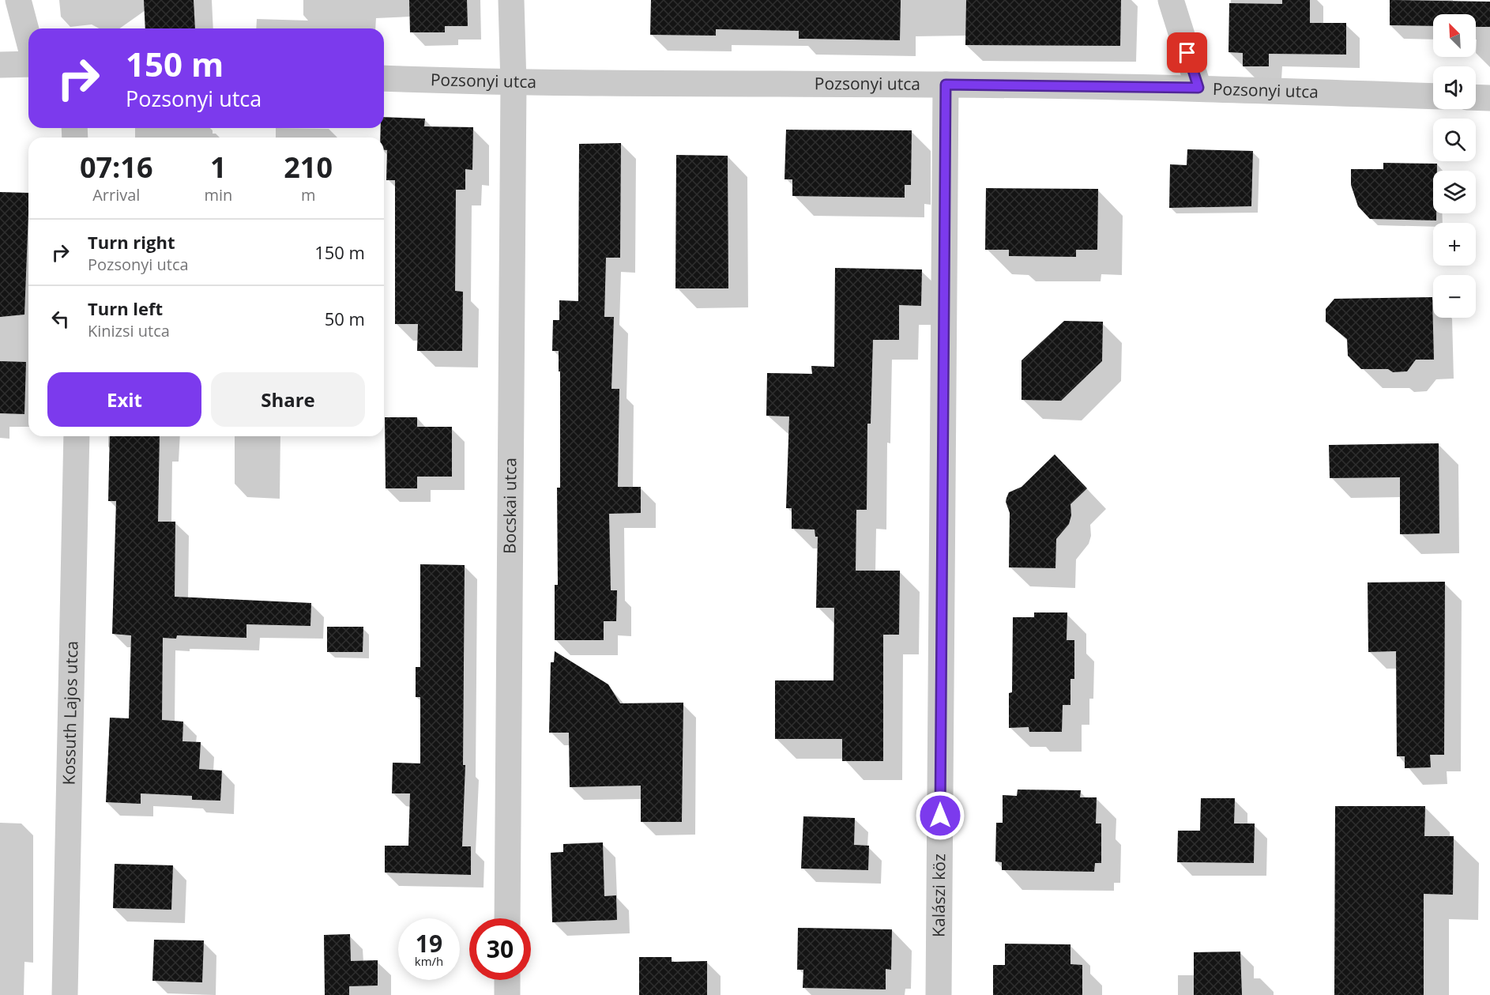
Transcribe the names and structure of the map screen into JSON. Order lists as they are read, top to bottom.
{
  "streets": {
    "street": [
      "Pozsonyi utca",
      "Bocskai utca",
      "Kossuth Lajos utca",
      "Kalászi köz"
    ]
  },
  "crossings": [
    ["Pozsonyi utca", "Bocskai utca"],
    ["Pozsonyi utca", "Kalászi köz"]
  ],
  "north": "top left",
  "page": {
    "map_buttons": ["+", "−"],
    "turn": ["150 m", "Pozsonyi utca"],
    "eta": [
      "07:16",
      "Arrival",
      "1",
      "min",
      "210",
      "m"
    ],
    "list": [
      {
        "name": "Turn right",
        "note": "Pozsonyi utca",
        "value": "150 m"
      },
      {
        "name": "Turn left",
        "note": "Kinizsi utca",
        "value": "50 m"
      }
    ],
    "buttons": ["Exit", "Share"],
    "speed": "19 km/h",
    "limit": "30"
  }
}
